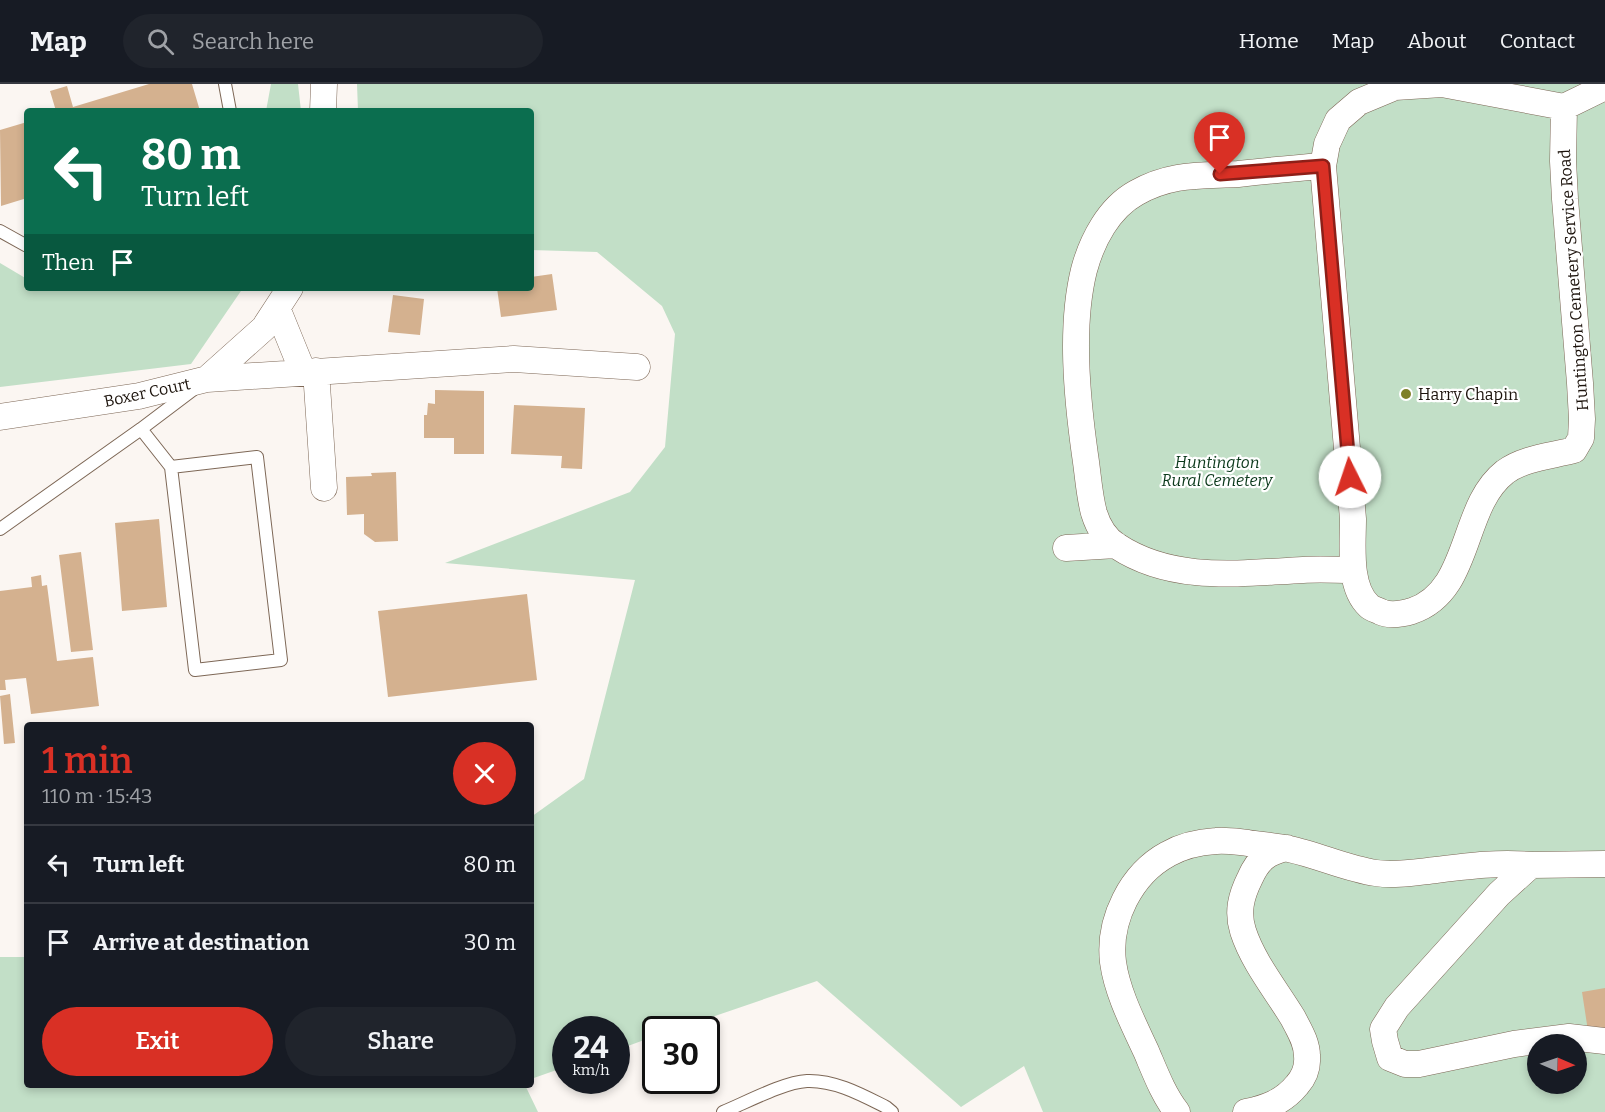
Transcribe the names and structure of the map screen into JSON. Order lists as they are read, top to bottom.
{
  "streets": {
    "street": ["Huntington Cemetery Service Road", "Boxer Court"]
  },
  "parks": ["Huntington Rural Cemetery"],
  "places": ["Harry Chapin"],
  "north": "right",
  "page": {
    "header": "Map",
    "search": "Search here",
    "nav": [
      "Home",
      "Map",
      "About",
      "Contact"
    ],
    "turn": ["80 m", "Turn left"],
    "then": "Then",
    "heading": ["1 min", "110 m · 15:43"],
    "list": [
      {
        "name": "Turn left",
        "value": "80 m"
      },
      {
        "name": "Arrive at destination",
        "value": "30 m"
      }
    ],
    "buttons": ["Exit", "Share"],
    "speed": "24 km/h",
    "limit": "30"
  }
}
